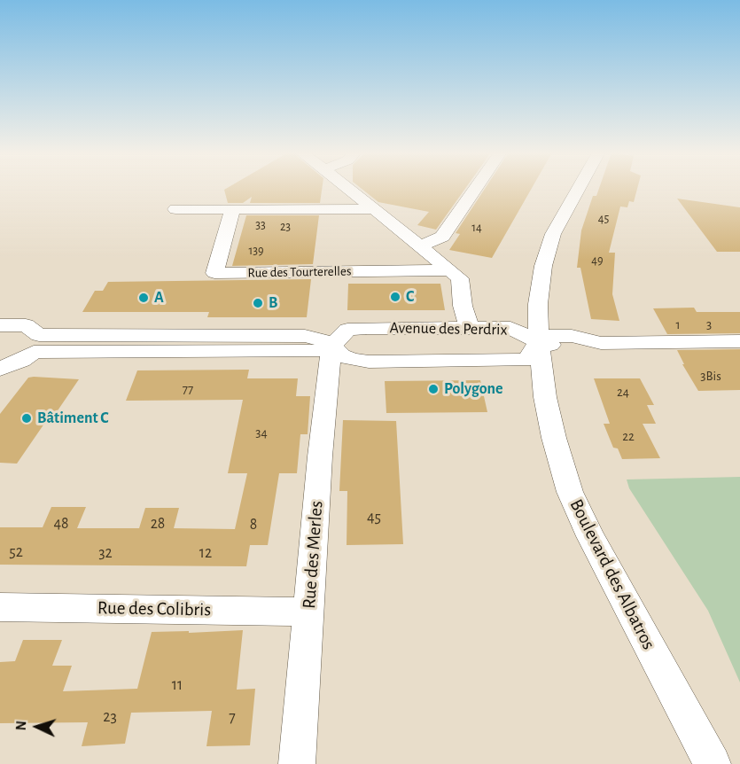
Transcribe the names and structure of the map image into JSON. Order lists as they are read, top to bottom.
{
  "streets": {
    "street": [
      "Rue des Tourterelles",
      "Avenue des Perdrix",
      "Rue des Merles",
      "Boulevard des Albatros",
      "Rue des Colibris"
    ]
  },
  "crossings": [
    ["Avenue des Perdrix", "Rue des Merles"],
    ["Avenue des Perdrix", "Boulevard des Albatros"],
    ["Rue des Merles", "Rue des Colibris"]
  ],
  "places": [
    "C",
    "A",
    "B",
    "Polygone",
    "Bâtiment C"
  ],
  "house_numbers": [
    "45",
    "33",
    "23",
    "14",
    "139",
    "49",
    "1",
    "3",
    "3Bis",
    "77",
    "24",
    "34",
    "22",
    "45",
    "48",
    "28",
    "8",
    "52",
    "32",
    "12",
    "11",
    "23",
    "7"
  ],
  "north": "left"
}
